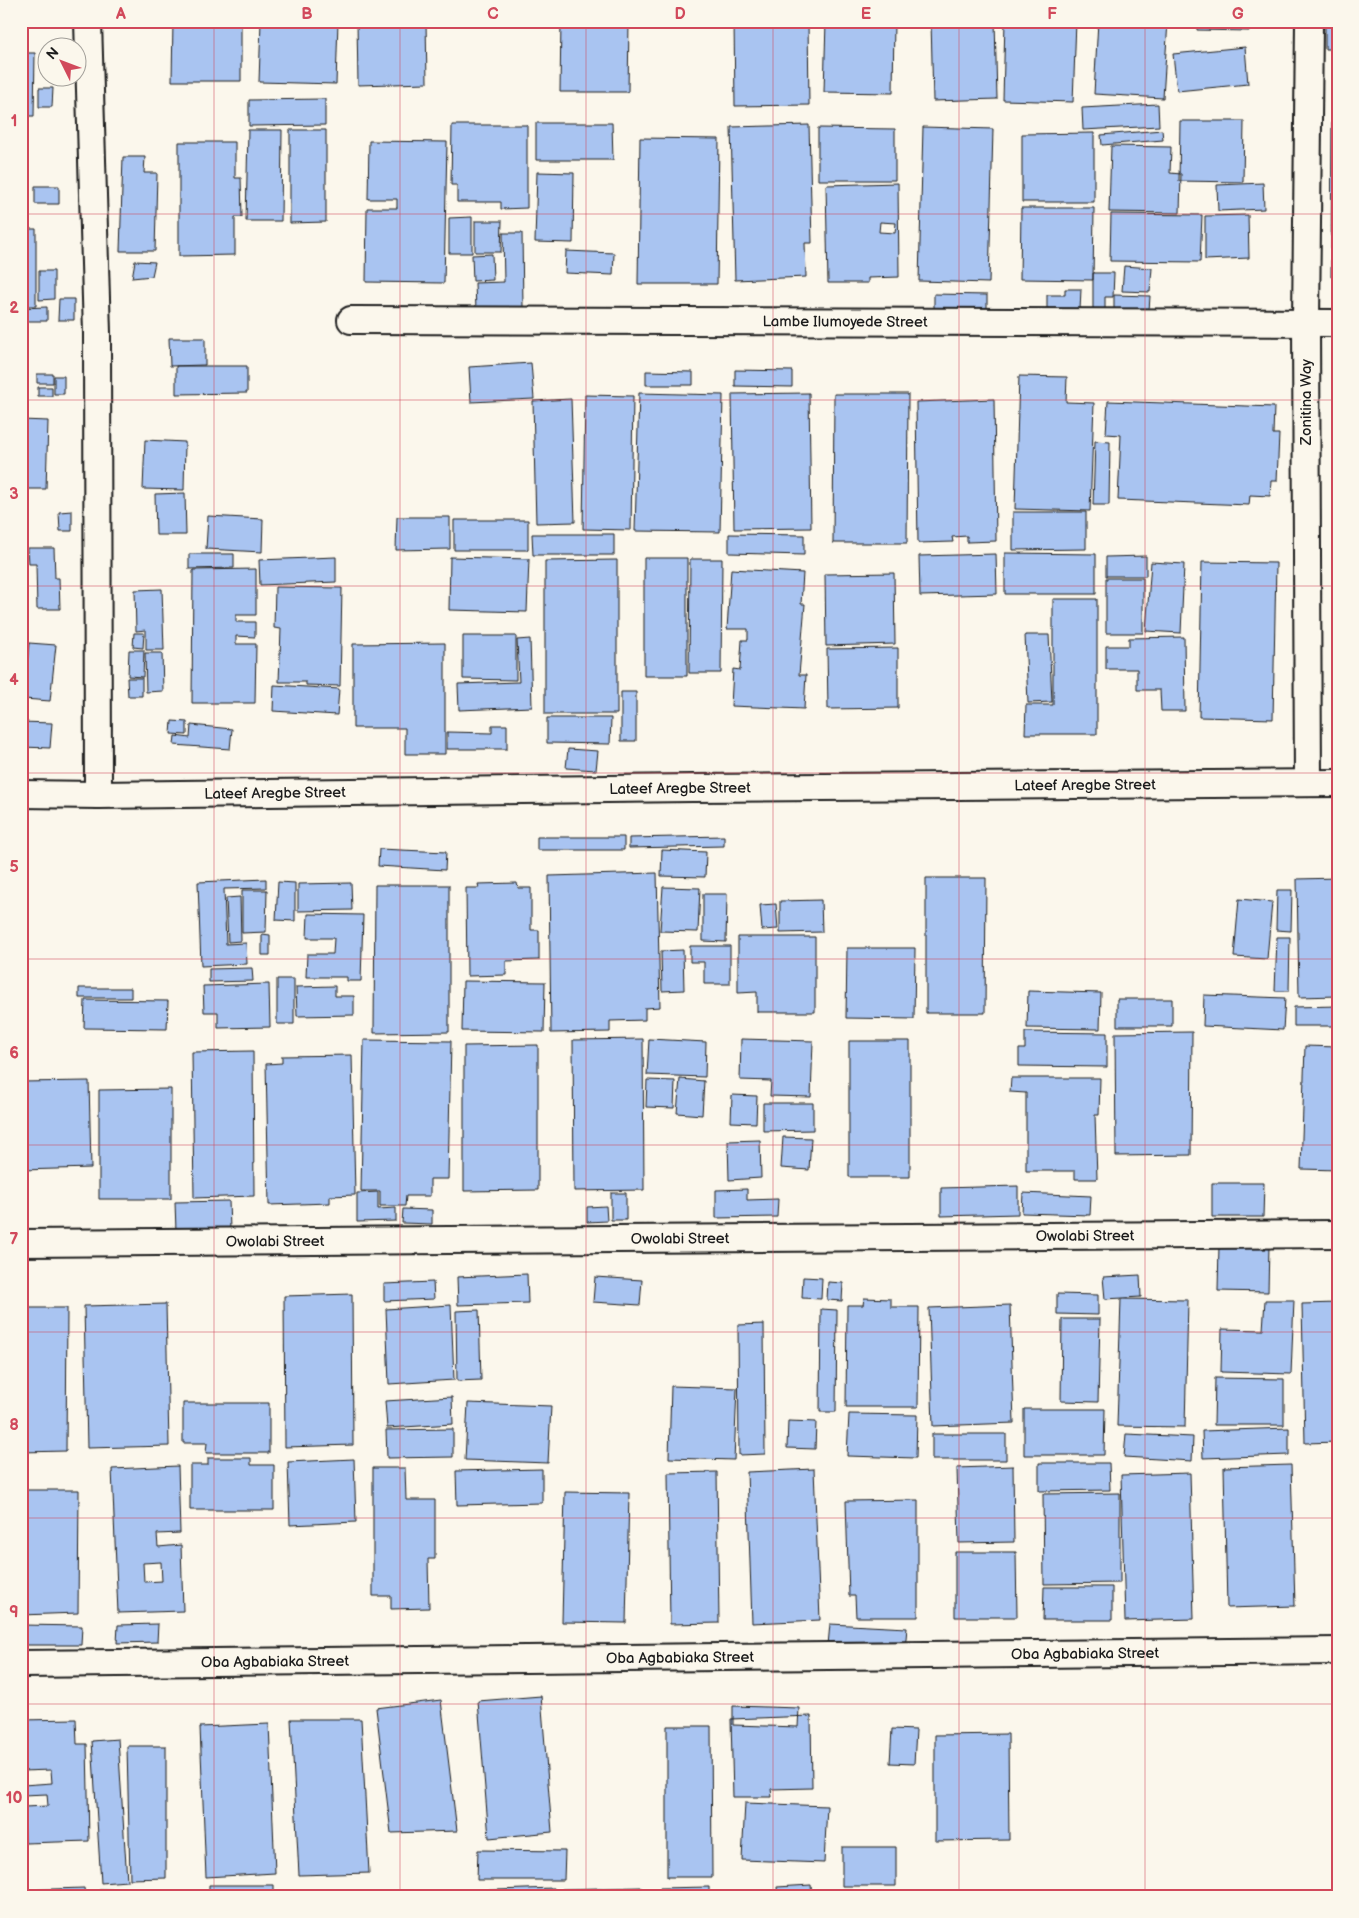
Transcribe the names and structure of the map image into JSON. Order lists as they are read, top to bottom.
{
  "streets": {
    "street": [
      "Lambe Ilumoyede Street",
      "Zonitina Way",
      "Lateef Aregbe Street",
      "Owolabi Street",
      "Oba Agbabiaka Street"
    ]
  },
  "crossings": [
    ["Lambe Ilumoyede Street", "Zonitina Way"],
    ["Zonitina Way", "Lateef Aregbe Street"]
  ],
  "north": "top left",
  "grid": {
    "columns": [
      "A",
      "B",
      "C",
      "D",
      "E",
      "F",
      "G"
    ],
    "rows": [
      "1",
      "2",
      "3",
      "4",
      "5",
      "6",
      "7",
      "8",
      "9",
      "10"
    ]
  }
}
